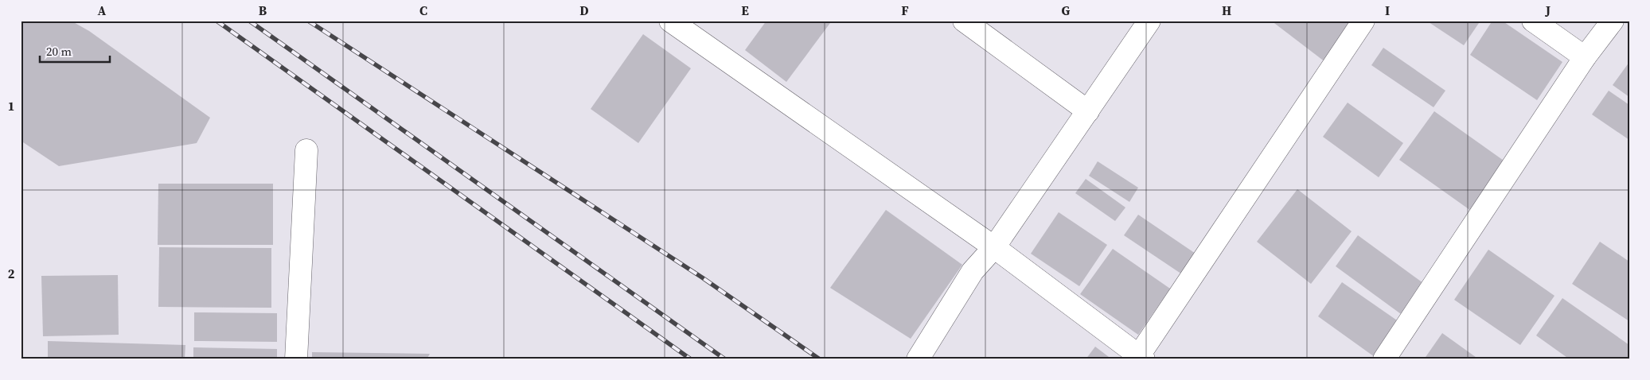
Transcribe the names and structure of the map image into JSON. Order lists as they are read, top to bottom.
{
  "scale_bar": "20 m",
  "grid": {
    "columns": [
      "A",
      "B",
      "C",
      "D",
      "E",
      "F",
      "G",
      "H",
      "I",
      "J"
    ],
    "rows": ["1", "2"]
  }
}
